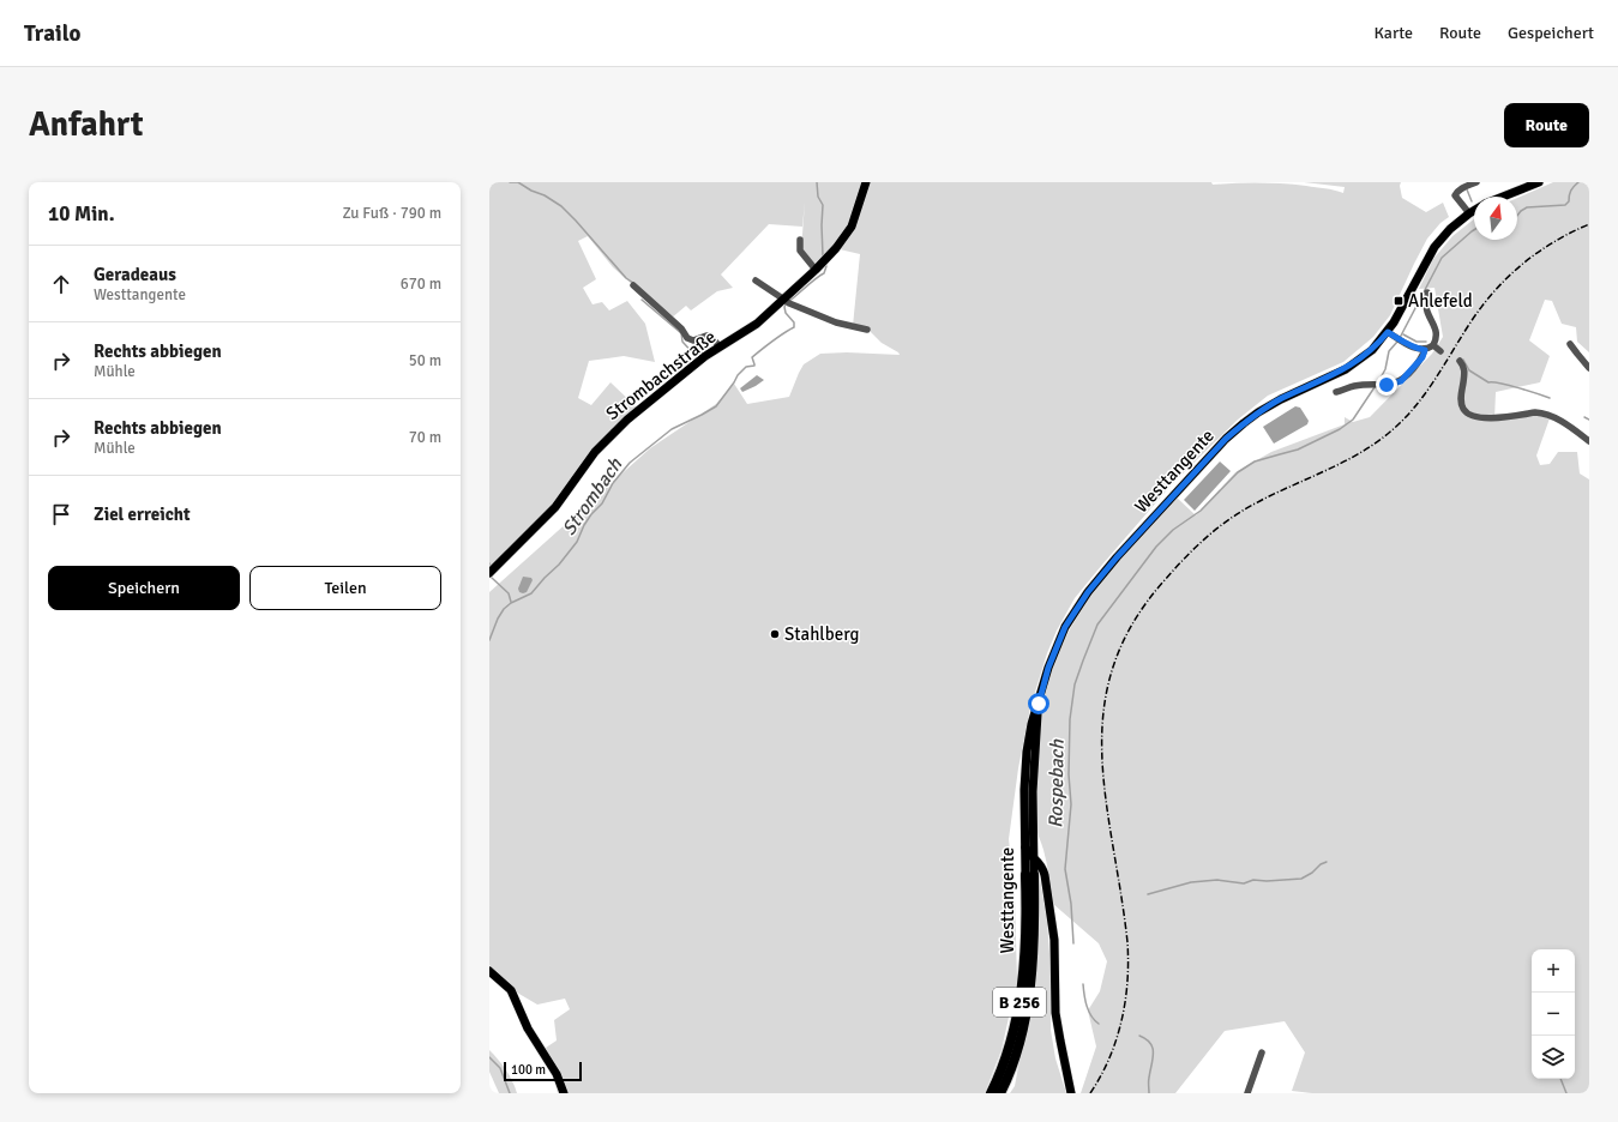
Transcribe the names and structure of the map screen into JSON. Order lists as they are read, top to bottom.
{
  "streets": {
    "highway": ["Westtangente", "B 256"],
    "main road": ["Strombachstraße"]
  },
  "water": ["Strombach", "Rospebach"],
  "places": {
    "transit": ["Ahlefeld"],
    "other": ["Stahlberg"]
  },
  "scale_bar": "100 m",
  "north": "top",
  "page": {
    "header": "Trailo",
    "nav": ["Karte", "Route", "Gespeichert"],
    "buttons": [
      "Route",
      ["Speichern", "Teilen"]
    ],
    "title": "Anfahrt",
    "heading": ["10 Min.", "Zu Fuß · 790 m"],
    "list": [
      ["Geradeaus", "Westtangente", "670 m"],
      ["Rechts abbiegen", "Mühle", "50 m"],
      ["Rechts abbiegen", "Mühle", "70 m"],
      "Ziel erreicht"
    ],
    "map_buttons": ["+", "−"],
    "scale": "100 m"
  }
}
